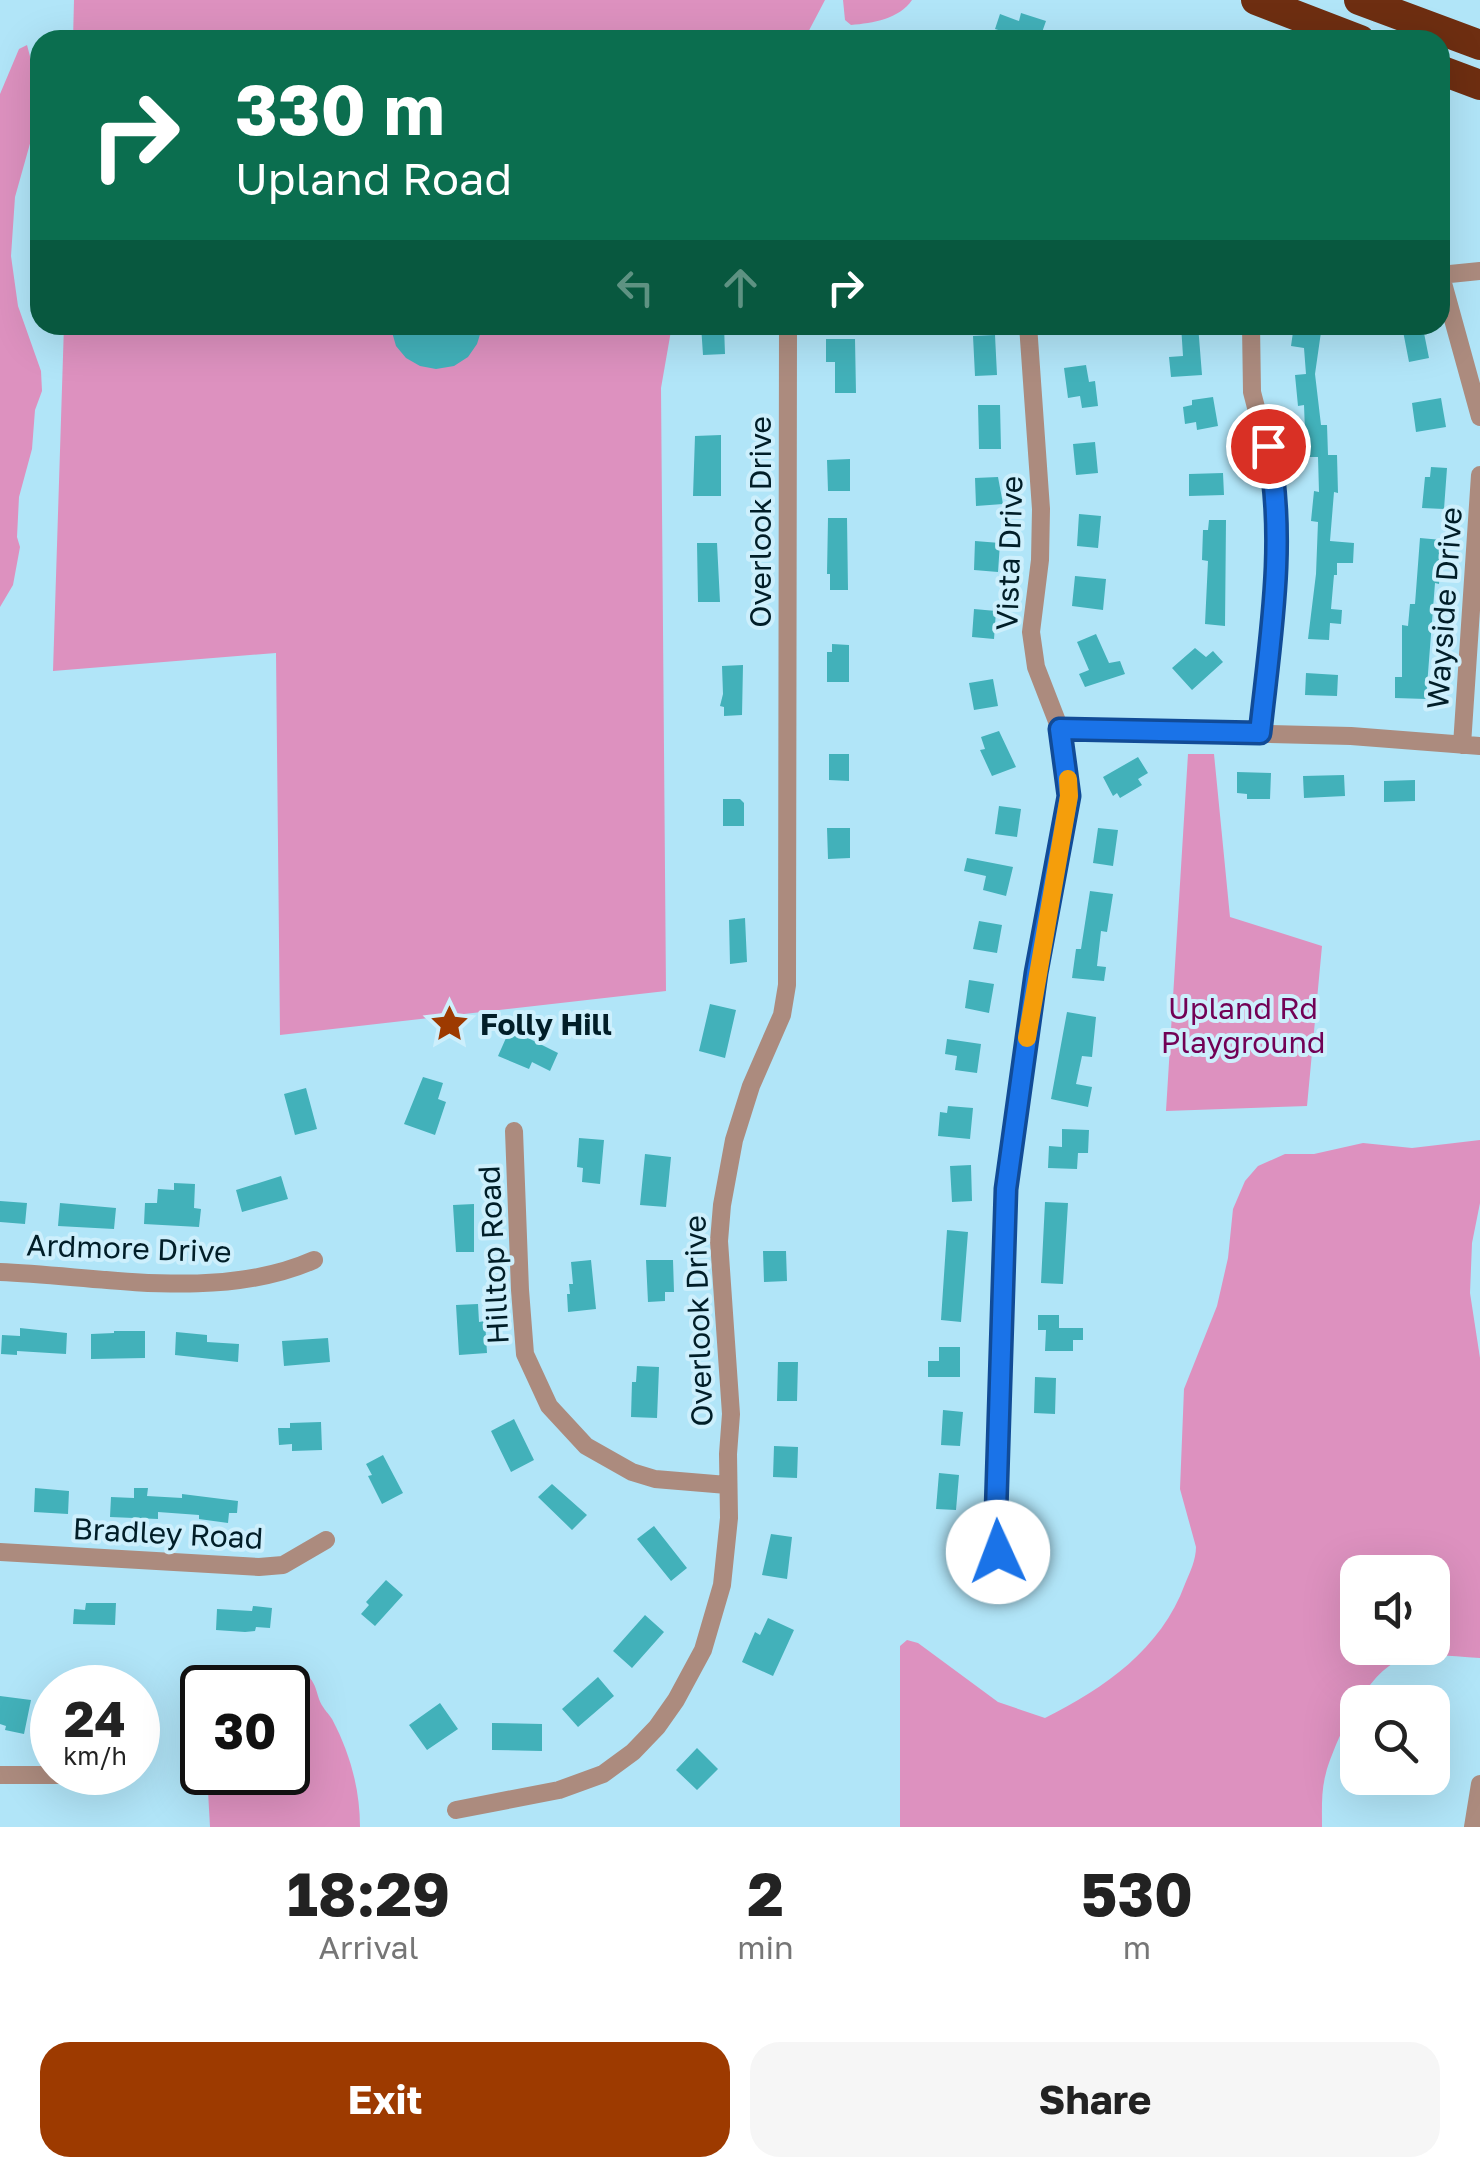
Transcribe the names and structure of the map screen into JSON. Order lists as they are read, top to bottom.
{
  "streets": {
    "street": [
      "Overlook Drive",
      "Vista Drive",
      "Wayside Drive",
      "Ardmore Drive",
      "Hilltop Road",
      "Bradley Road"
    ]
  },
  "crossings": [
    ["Overlook Drive", "Hilltop Road"]
  ],
  "parks": ["Upland Rd Playground"],
  "places": {
    "place": ["Folly Hill"]
  },
  "page": {
    "turn": ["330 m", "Upland Road"],
    "speed": "24 km/h",
    "limit": "30",
    "eta": [
      "18:29",
      "Arrival",
      "2",
      "min",
      "530",
      "m"
    ],
    "buttons": ["Exit", "Share"]
  }
}
